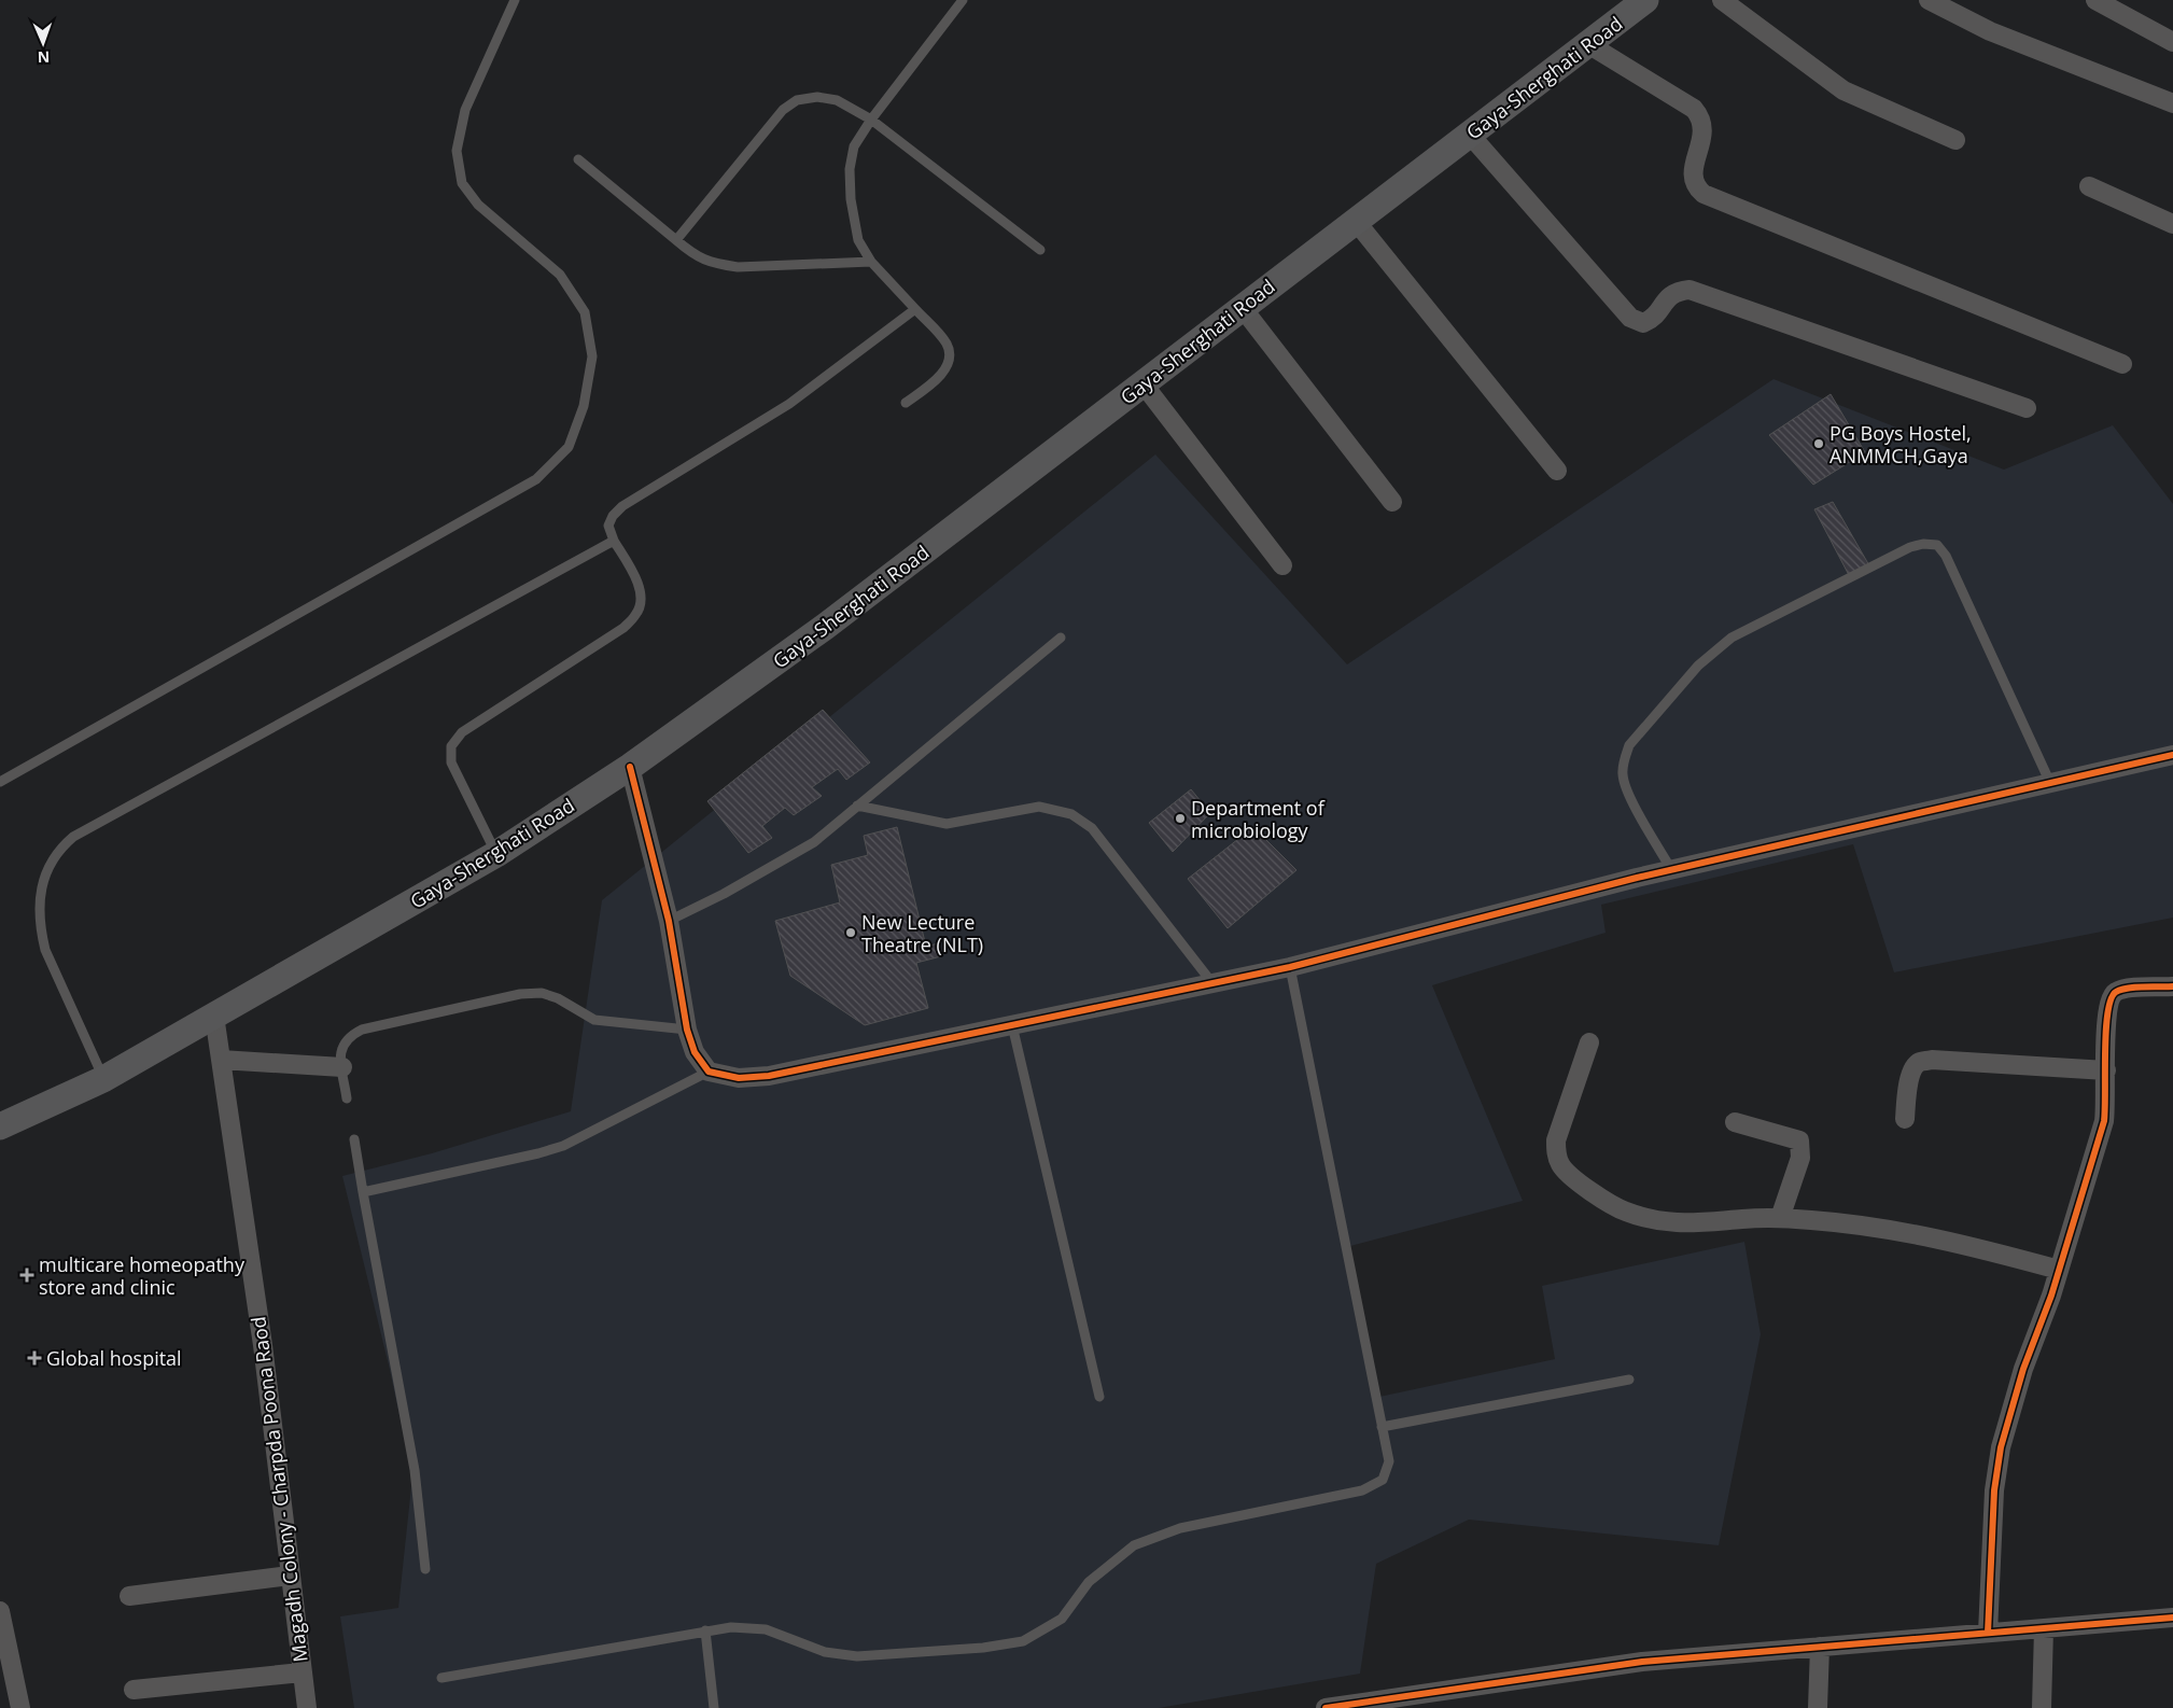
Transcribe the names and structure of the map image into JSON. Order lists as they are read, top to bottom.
{
  "streets": {
    "main road": ["Gaya-Sherghati Road"],
    "street": ["Magadh Colony - Charpda Poona Raod"]
  },
  "crossings": [
    ["Gaya-Sherghati Road", "Magadh Colony - Charpda Poona Raod"]
  ],
  "places": {
    "other": ["PG Boys Hostel, ANMMCH,Gaya", "Department of microbiology", "New Lecture Theatre (NLT)"],
    "health": ["multicare homeopathy store and clinic", "Global hospital"]
  },
  "north": "bottom"
}
